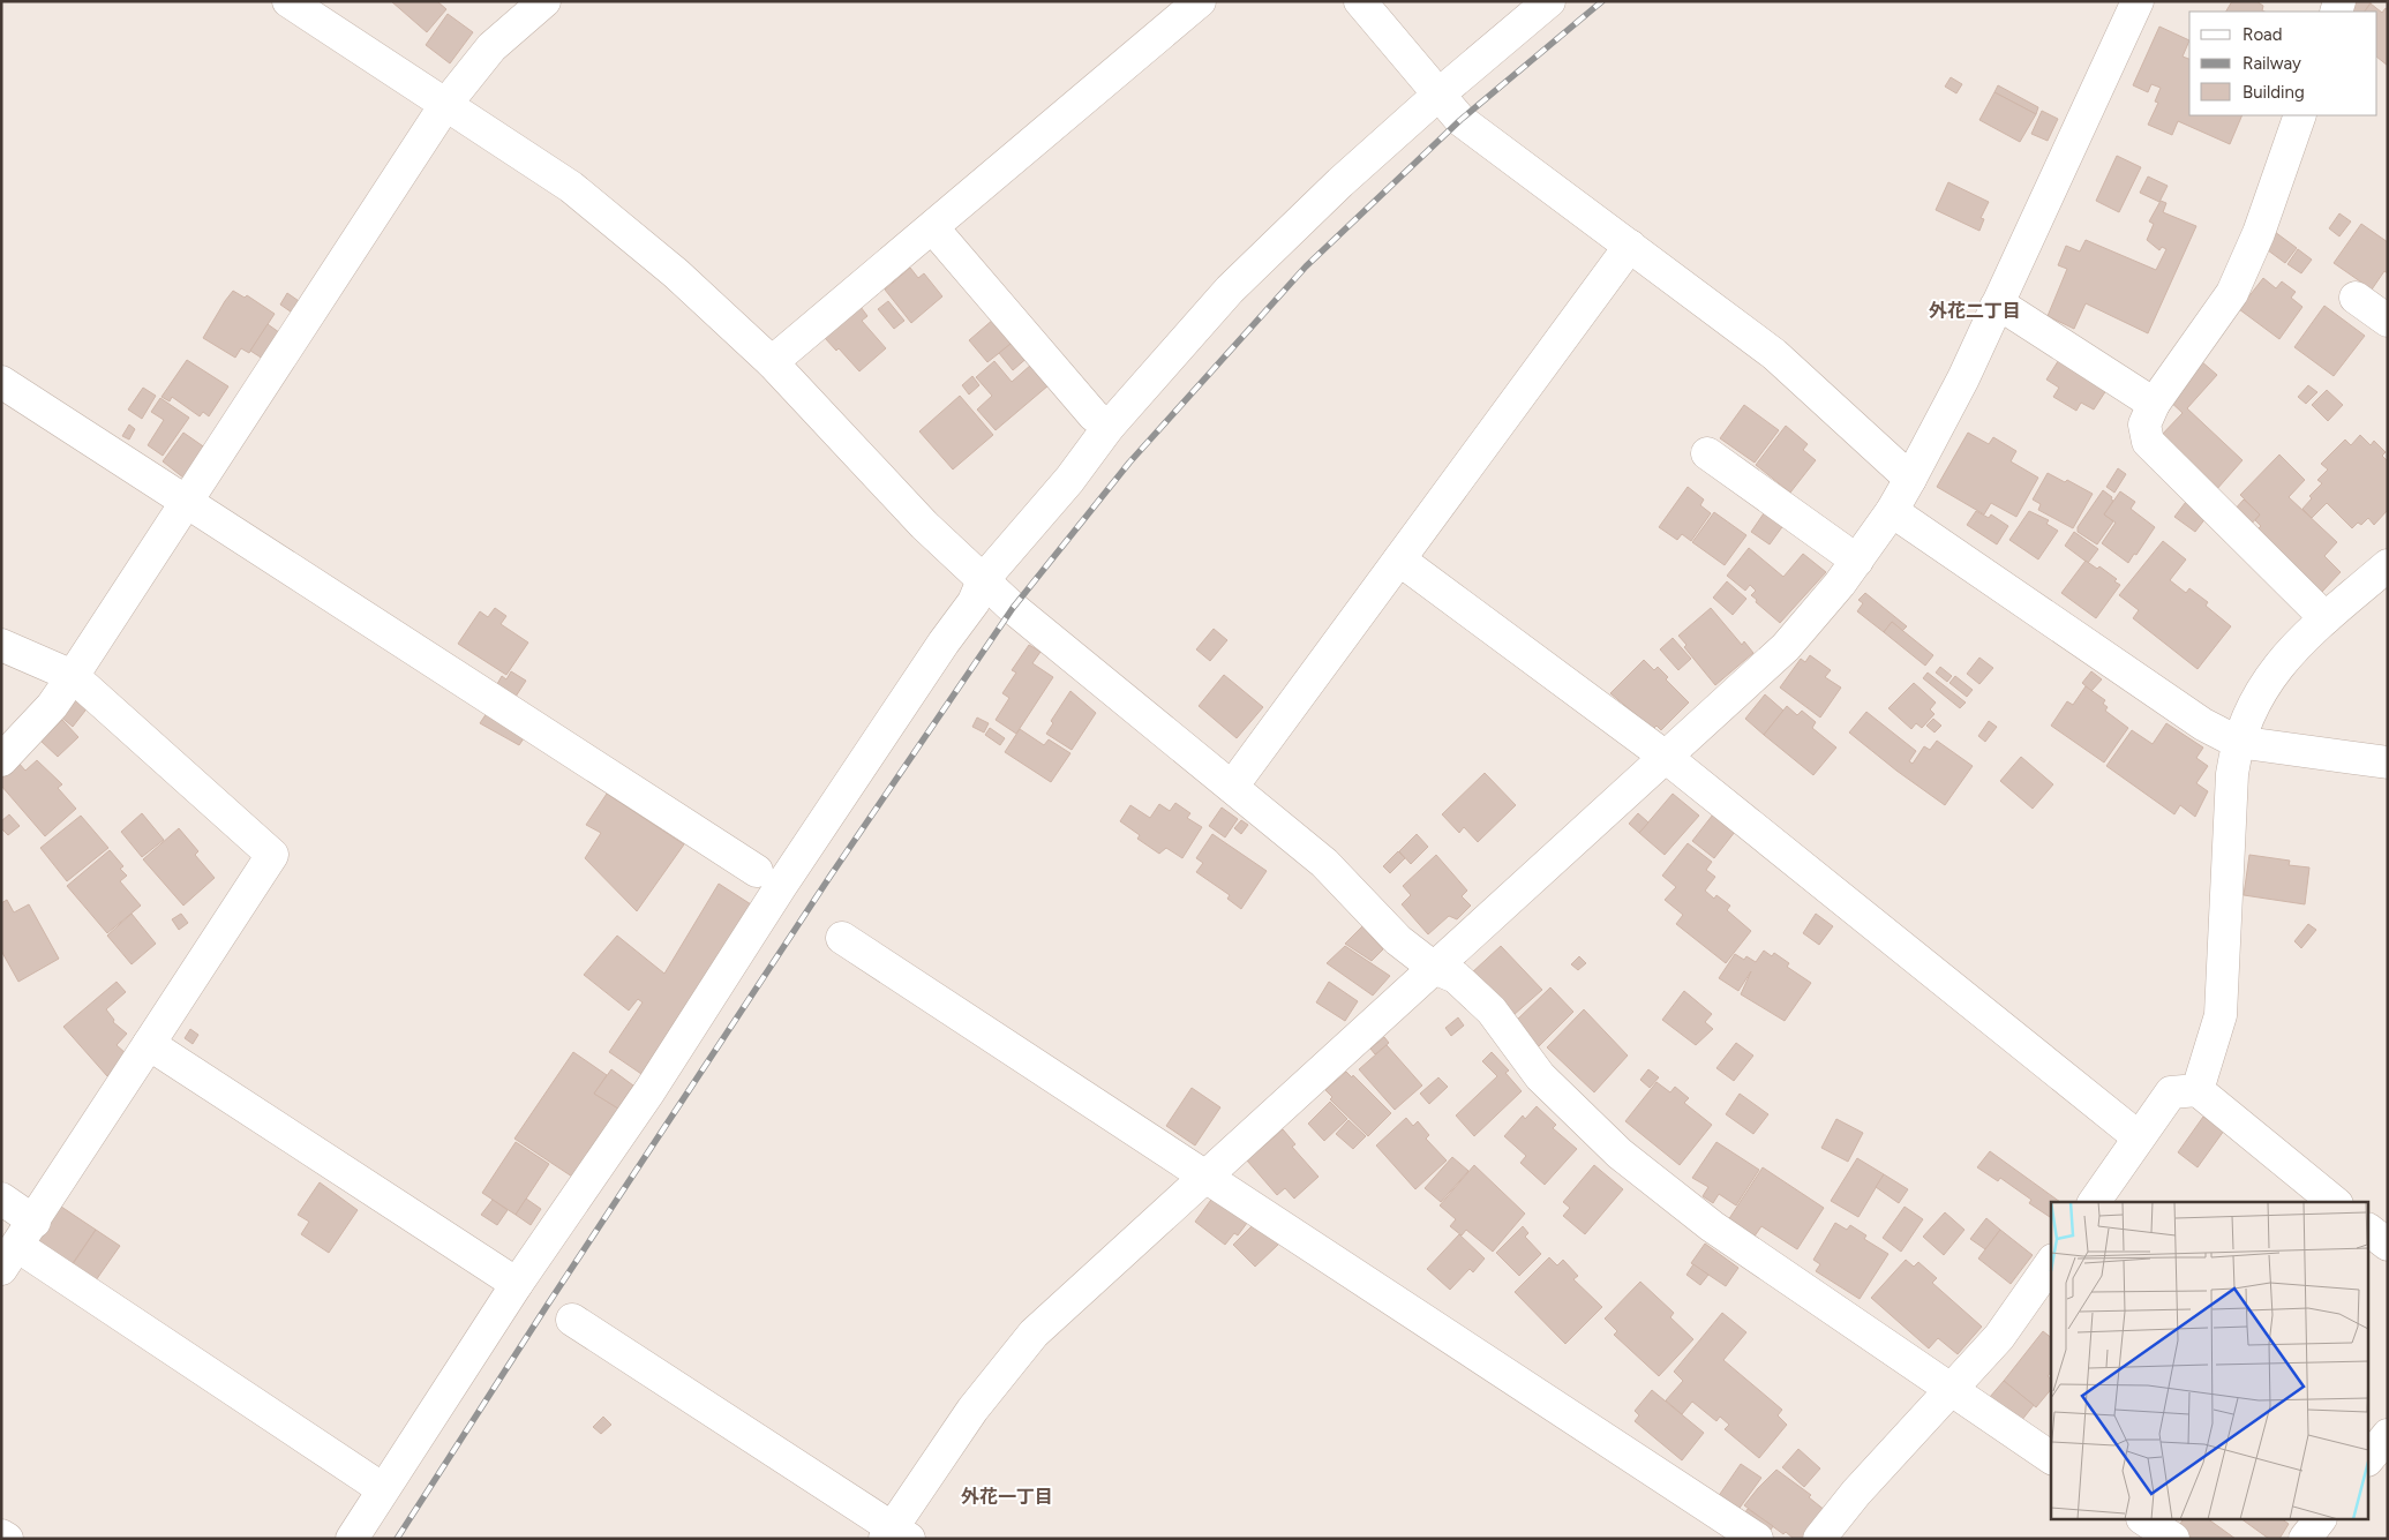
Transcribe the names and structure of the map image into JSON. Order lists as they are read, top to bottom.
{
  "districts": ["外花二丁目", "外花一丁目"],
  "legend": ["Road", "Railway", "Building"]
}
